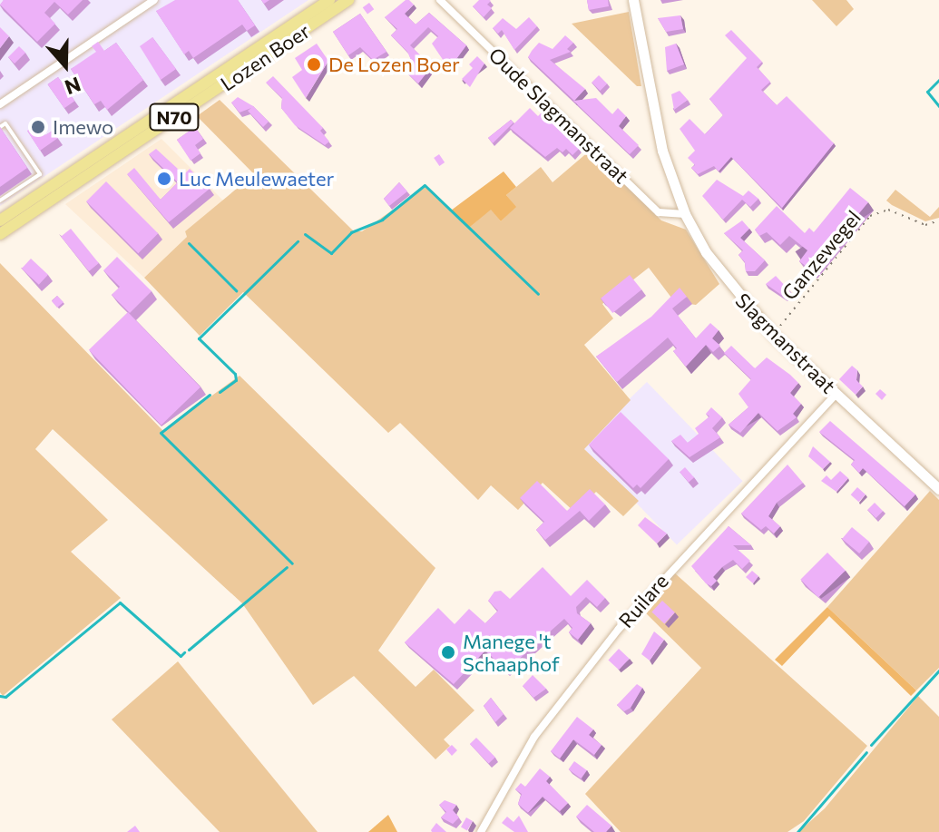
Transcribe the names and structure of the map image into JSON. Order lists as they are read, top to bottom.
{
  "streets": {
    "main road": ["Lozen Boer", "N70", "Slagmanstraat"],
    "street": ["Oude Slagmanstraat", "Ruilare"],
    "path": ["Ganzewegel"]
  },
  "crossings": [
    ["Oude Slagmanstraat", "Slagmanstraat"],
    ["Ganzewegel", "Slagmanstraat"],
    ["Slagmanstraat", "Ruilare"]
  ],
  "places": [
    "De Lozen Boer",
    "Imewo",
    "Luc Meulewaeter",
    "Manege 't Schaaphof"
  ],
  "north": "bottom"
}
